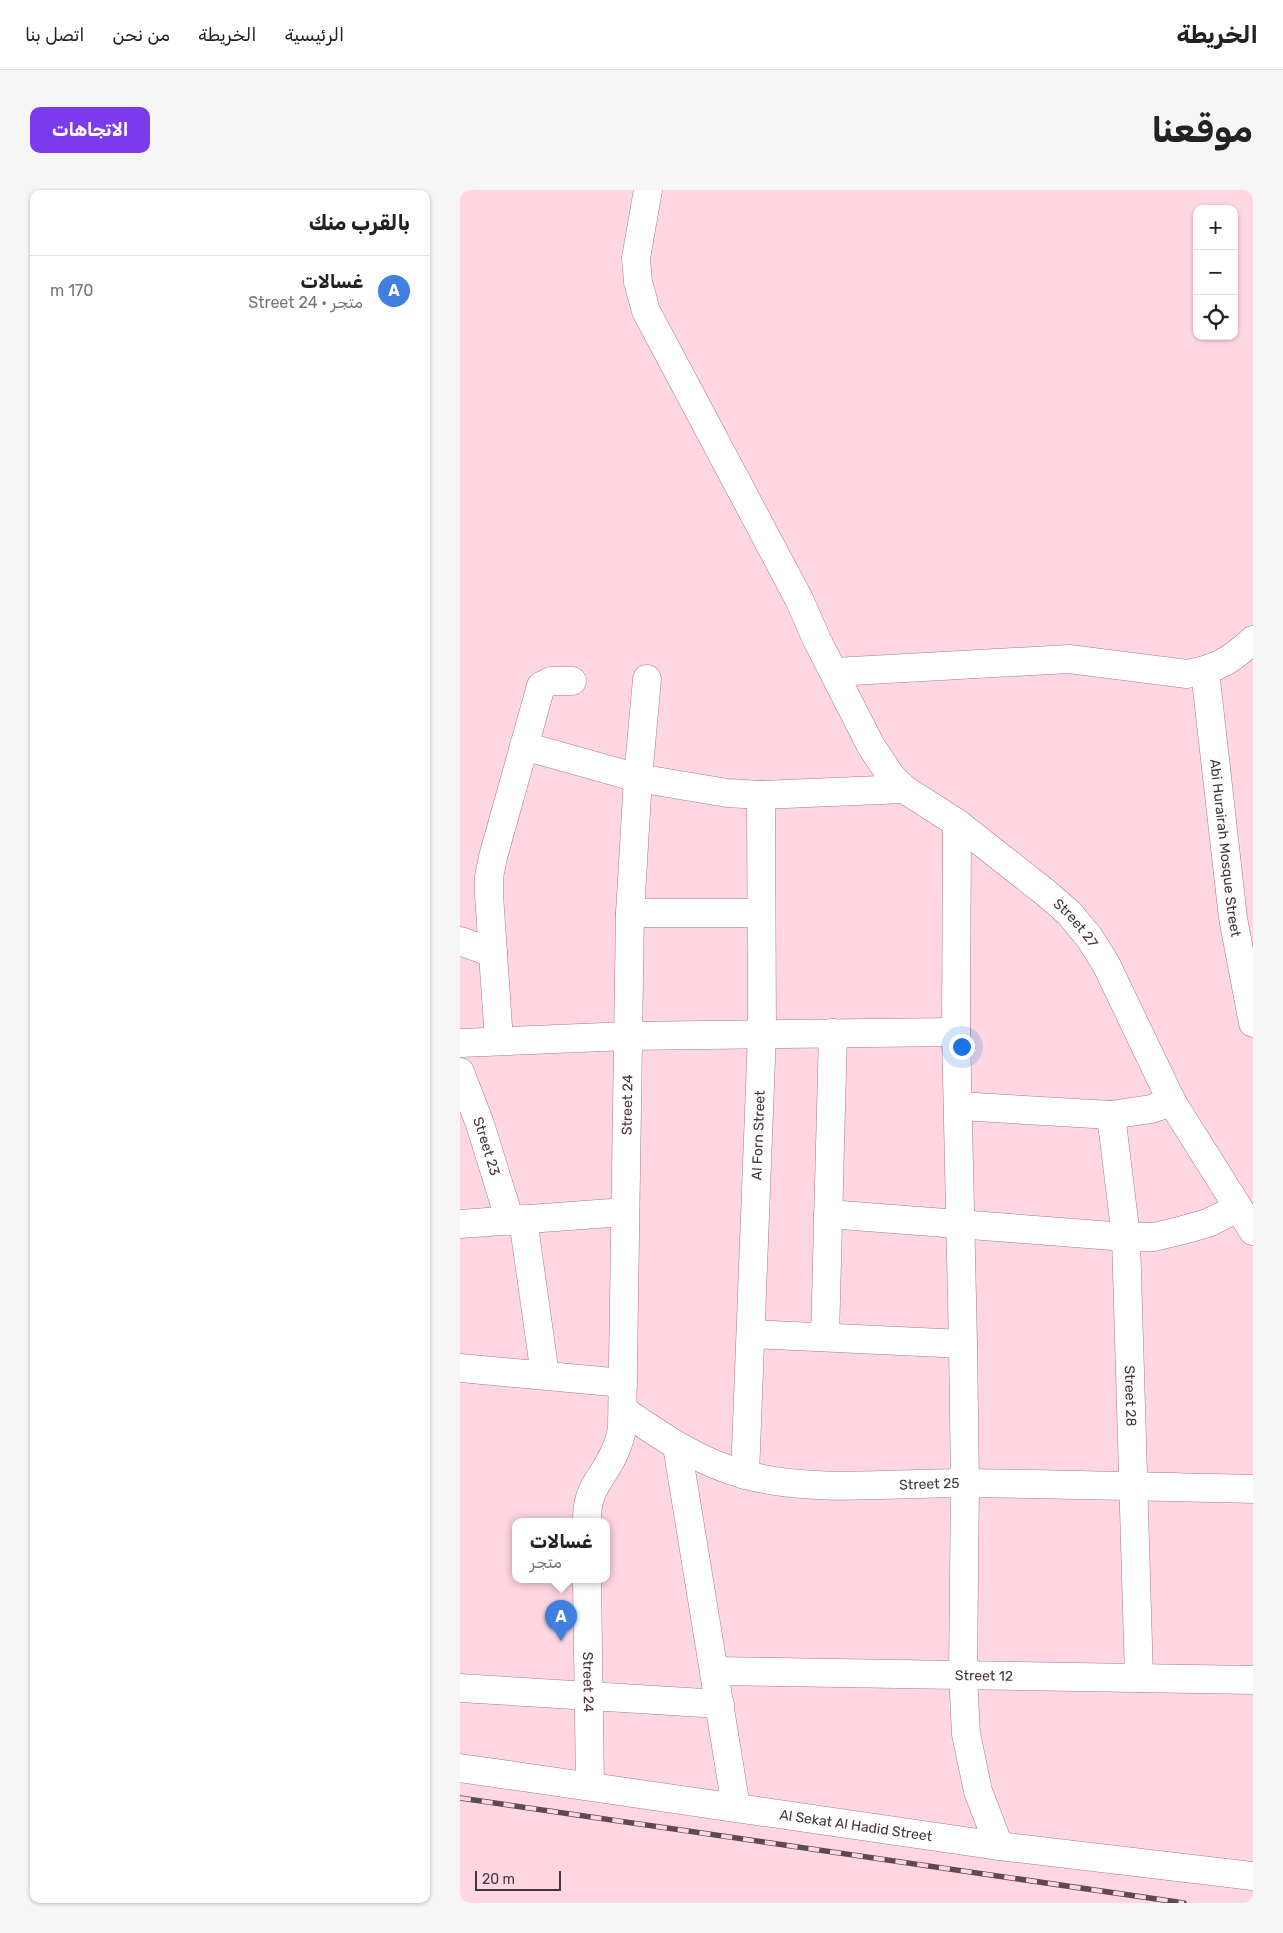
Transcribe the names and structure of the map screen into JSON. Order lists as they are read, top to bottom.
{
  "streets": {
    "street": [
      "Abi Hurairah Mosque Street",
      "Street 27",
      "Street 24",
      "Al Forn Street",
      "Street 23",
      "Street 28",
      "Street 25",
      "Street 12",
      "Al Sekat Al Hadid Street"
    ]
  },
  "crossings": [
    ["Street 24", "Street 25"],
    ["Street 24", "Al Sekat Al Hadid Street"],
    ["Al Forn Street", "Street 25"],
    ["Street 28", "Street 25"],
    ["Street 28", "Street 12"]
  ],
  "scale_bar": "20 m",
  "page": {
    "header": "الخريطة",
    "nav": [
      "الرئيسية",
      "الخريطة",
      "من نحن",
      "اتصل بنا"
    ],
    "buttons": "الاتجاهات",
    "title": "موقعنا",
    "heading": "بالقرب منك",
    "map_buttons": ["+", "−"],
    "list": [
      {
        "mark": "A",
        "name": "غسالات",
        "note": "متجر · Street 24",
        "value": "170 m"
      }
    ],
    "popup": ["غسالات", "متجر"],
    "pins": "A",
    "scale": "20 m"
  }
}
